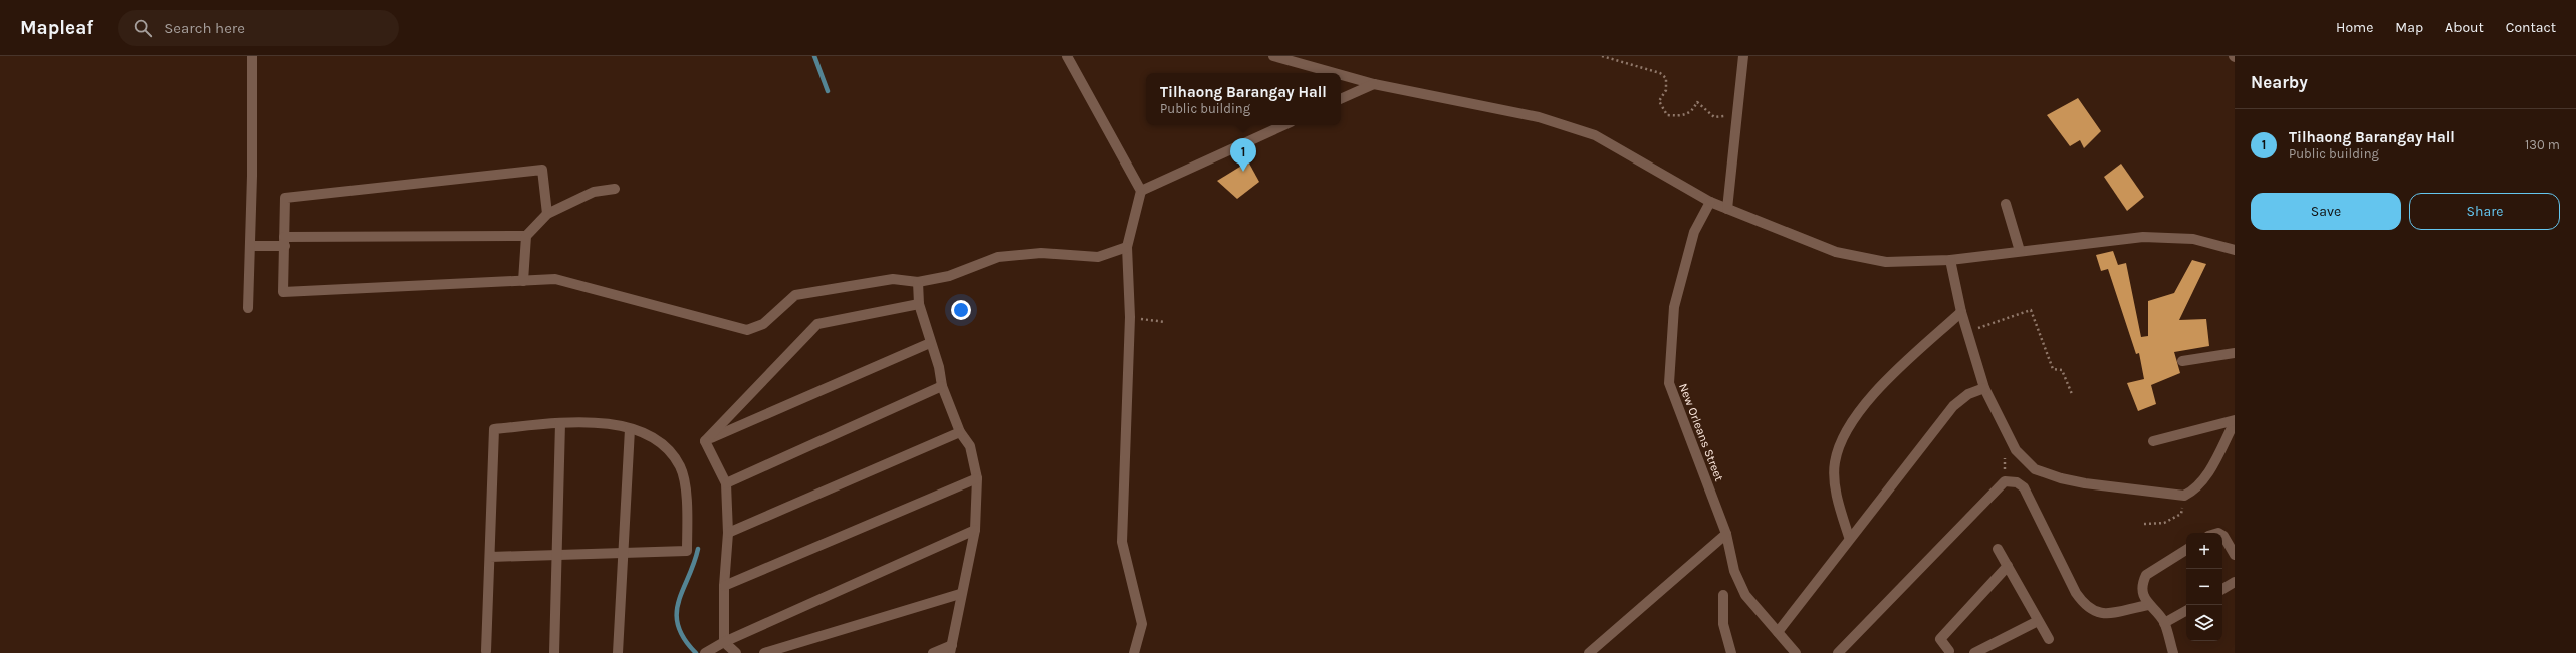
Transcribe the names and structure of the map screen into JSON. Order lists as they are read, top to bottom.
{
  "streets": {
    "street": ["New Orleans Street"]
  },
  "page": {
    "header": "Mapleaf",
    "search": "Search here",
    "nav": [
      "Home",
      "Map",
      "About",
      "Contact"
    ],
    "heading": "Nearby",
    "popup": ["Tilhaong Barangay Hall", "Public building"],
    "list": [
      {
        "mark": "1",
        "name": "Tilhaong Barangay Hall",
        "note": "Public building",
        "value": "130 m"
      }
    ],
    "pins": "1",
    "buttons": ["Save", "Share"],
    "map_buttons": ["+", "−"]
  }
}
